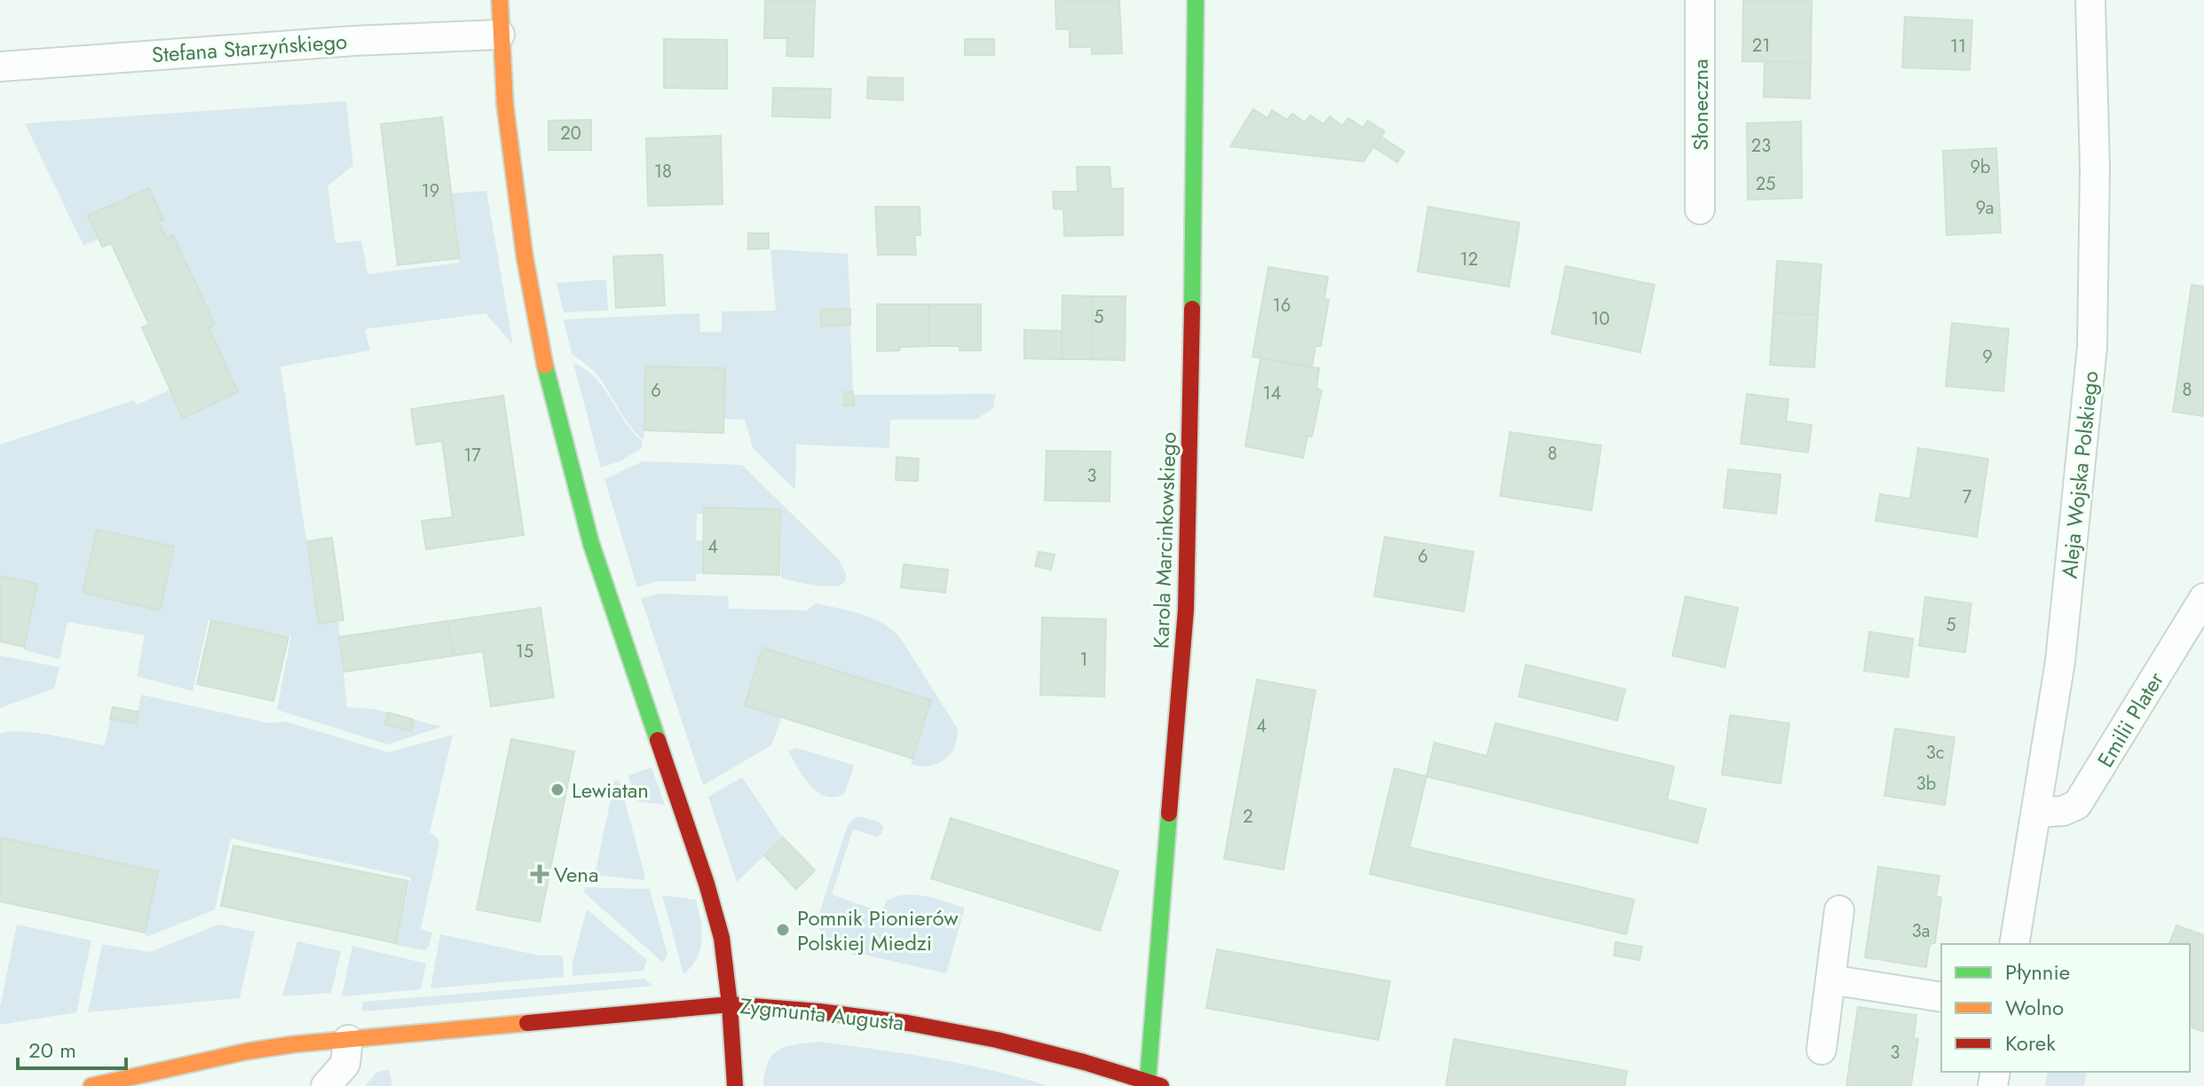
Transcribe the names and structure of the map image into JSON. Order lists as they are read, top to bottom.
{
  "streets": {
    "street": [
      "Stefana Starzyńskiego",
      "Słoneczna",
      "Aleja Wojska Polskiego",
      "Karola Marcinkowskiego",
      "Emilii Plater",
      "Zygmunta Augusta"
    ]
  },
  "crossings": [
    ["Aleja Wojska Polskiego", "Emilii Plater"],
    ["Karola Marcinkowskiego", "Zygmunta Augusta"]
  ],
  "places": {
    "other": ["Lewiatan", "Pomnik Pionierów Polskiej Miedzi"],
    "health": ["Vena"]
  },
  "house_numbers": [
    "21",
    "11",
    "20",
    "23",
    "9b",
    "18",
    "25",
    "19",
    "9a",
    "12",
    "16",
    "5",
    "10",
    "9",
    "8",
    "6",
    "14",
    "8",
    "17",
    "3",
    "7",
    "4",
    "6",
    "5",
    "15",
    "1",
    "4",
    "3c",
    "3b",
    "2",
    "3a",
    "3"
  ],
  "legend": ["Płynnie", "Wolno", "Korek"],
  "scale_bar": "20 m"
}
